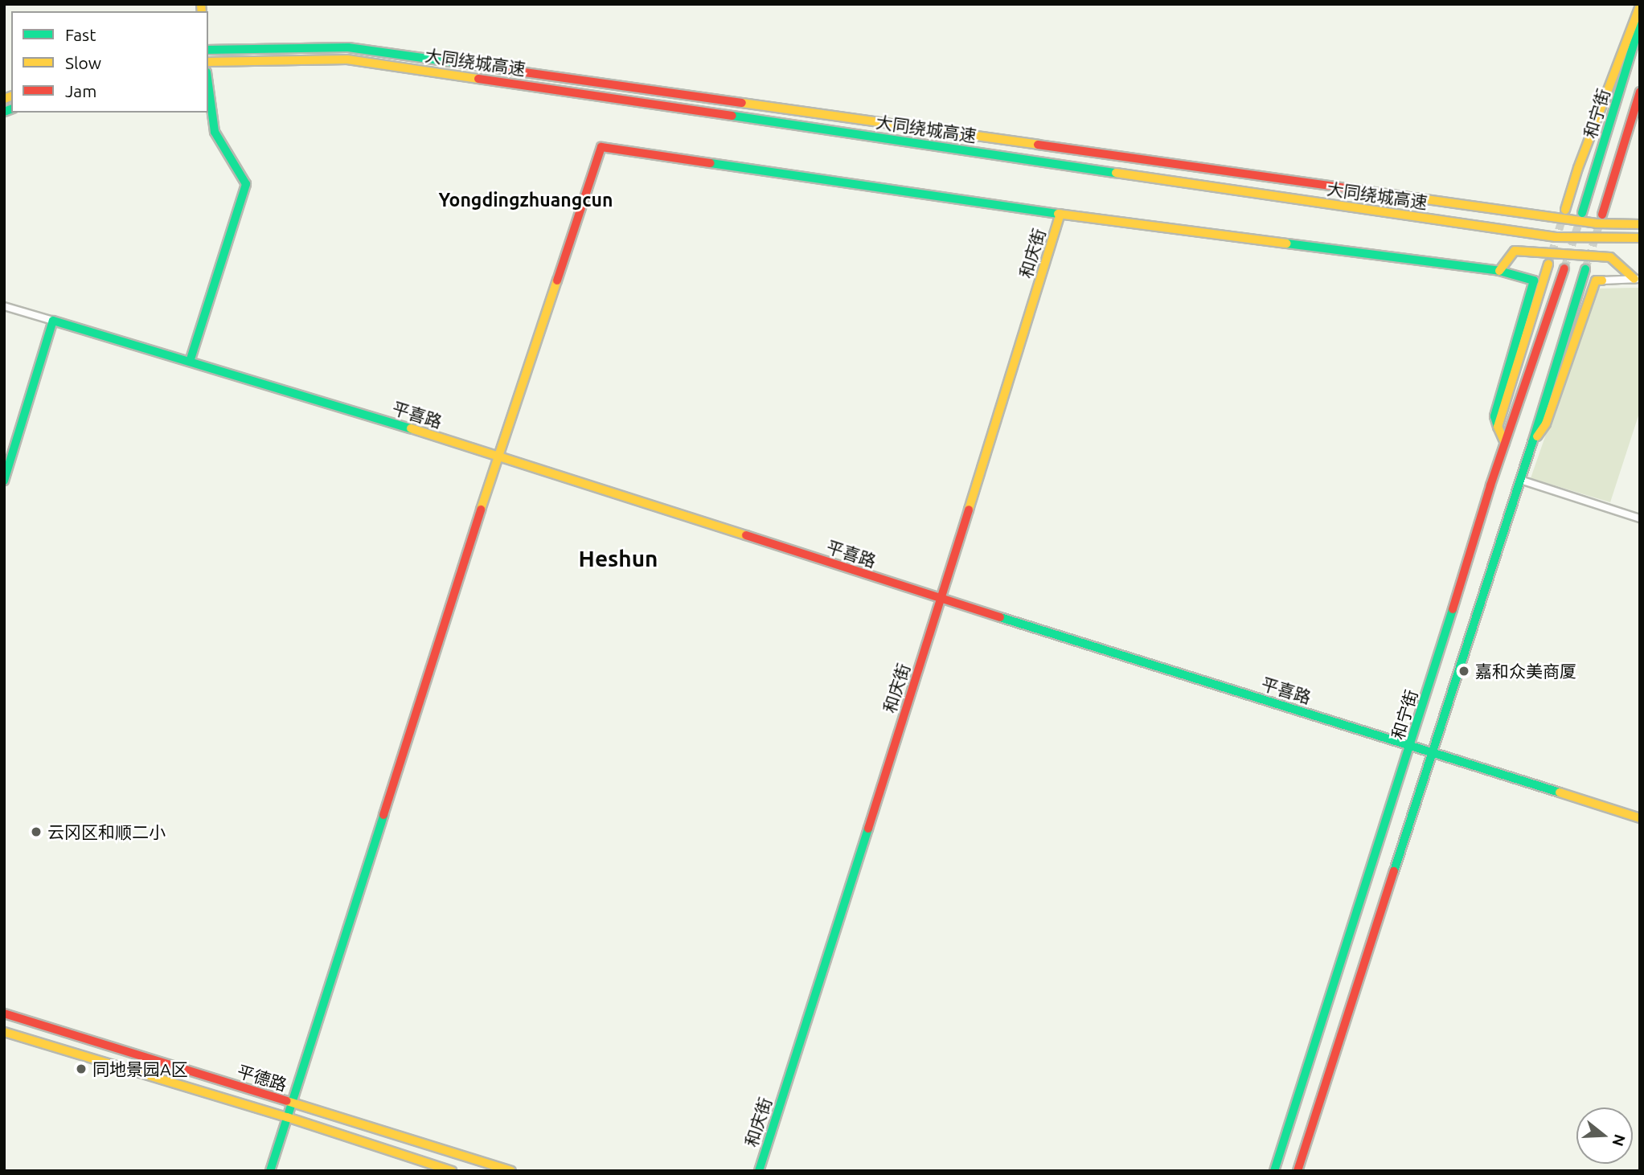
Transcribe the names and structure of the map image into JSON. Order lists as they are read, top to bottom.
{
  "streets": {
    "main road": [
      "大同绕城高速",
      "和宁街",
      "和庆街",
      "平喜路",
      "平德路"
    ]
  },
  "crossings": [
    ["和宁街", "平喜路"],
    ["和庆街", "平喜路"]
  ],
  "districts": ["Yongdingzhuangcun", "Heshun"],
  "places": ["嘉和众美商厦", "云冈区和顺二小", "同地景园A区"],
  "legend": ["Fast", "Slow", "Jam"],
  "north": "right"
}
